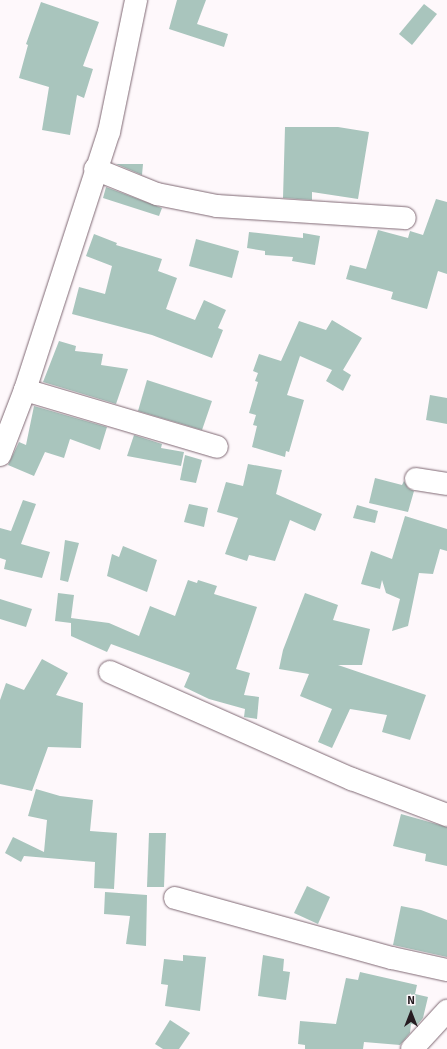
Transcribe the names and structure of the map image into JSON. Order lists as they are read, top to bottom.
{
  "north": "top"
}
